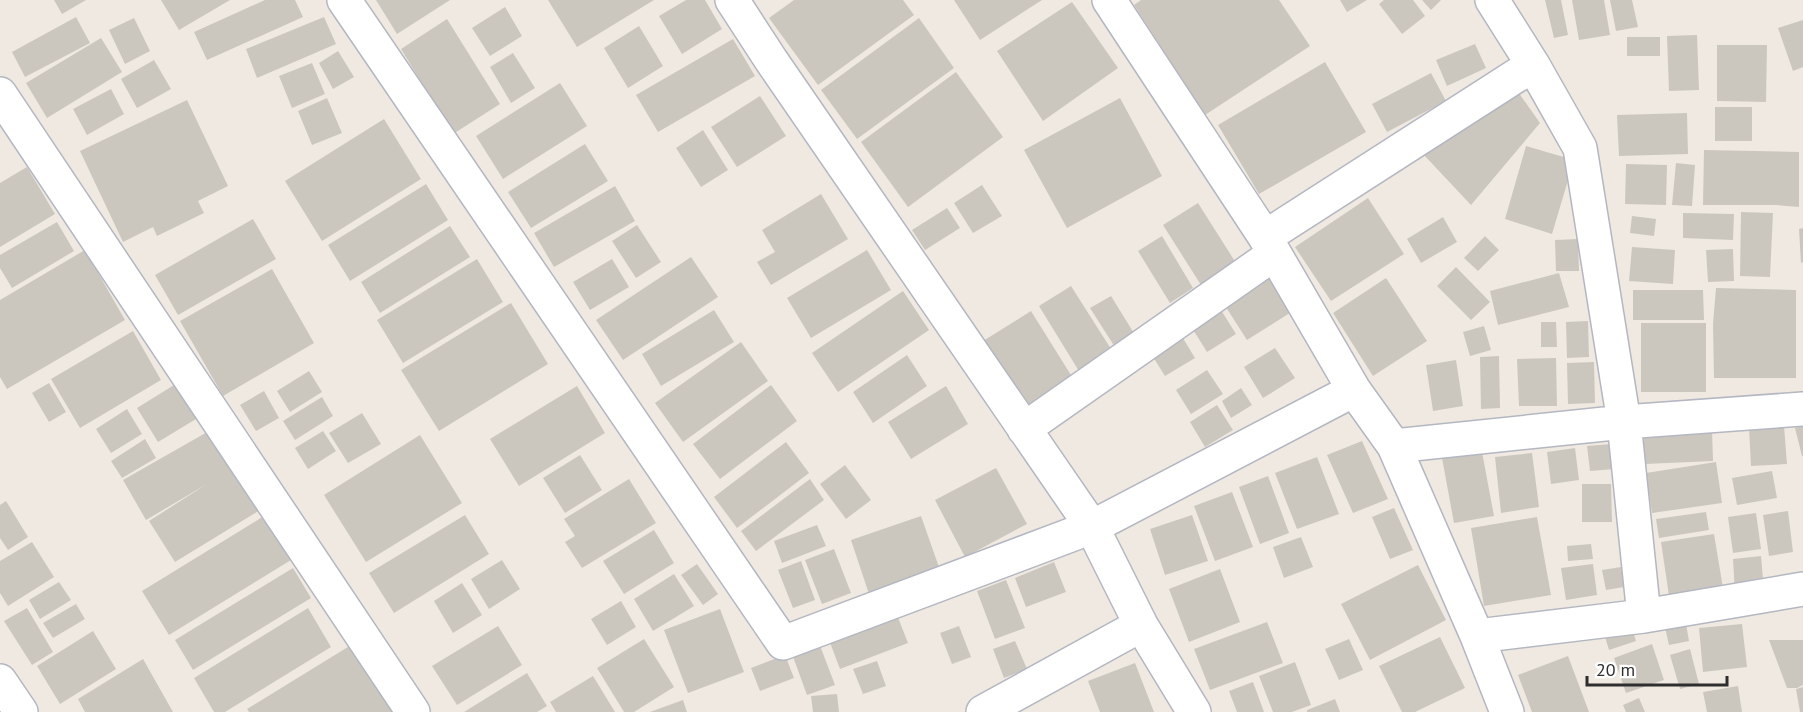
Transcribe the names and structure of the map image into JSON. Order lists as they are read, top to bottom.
{
  "scale_bar": "20 m"
}
